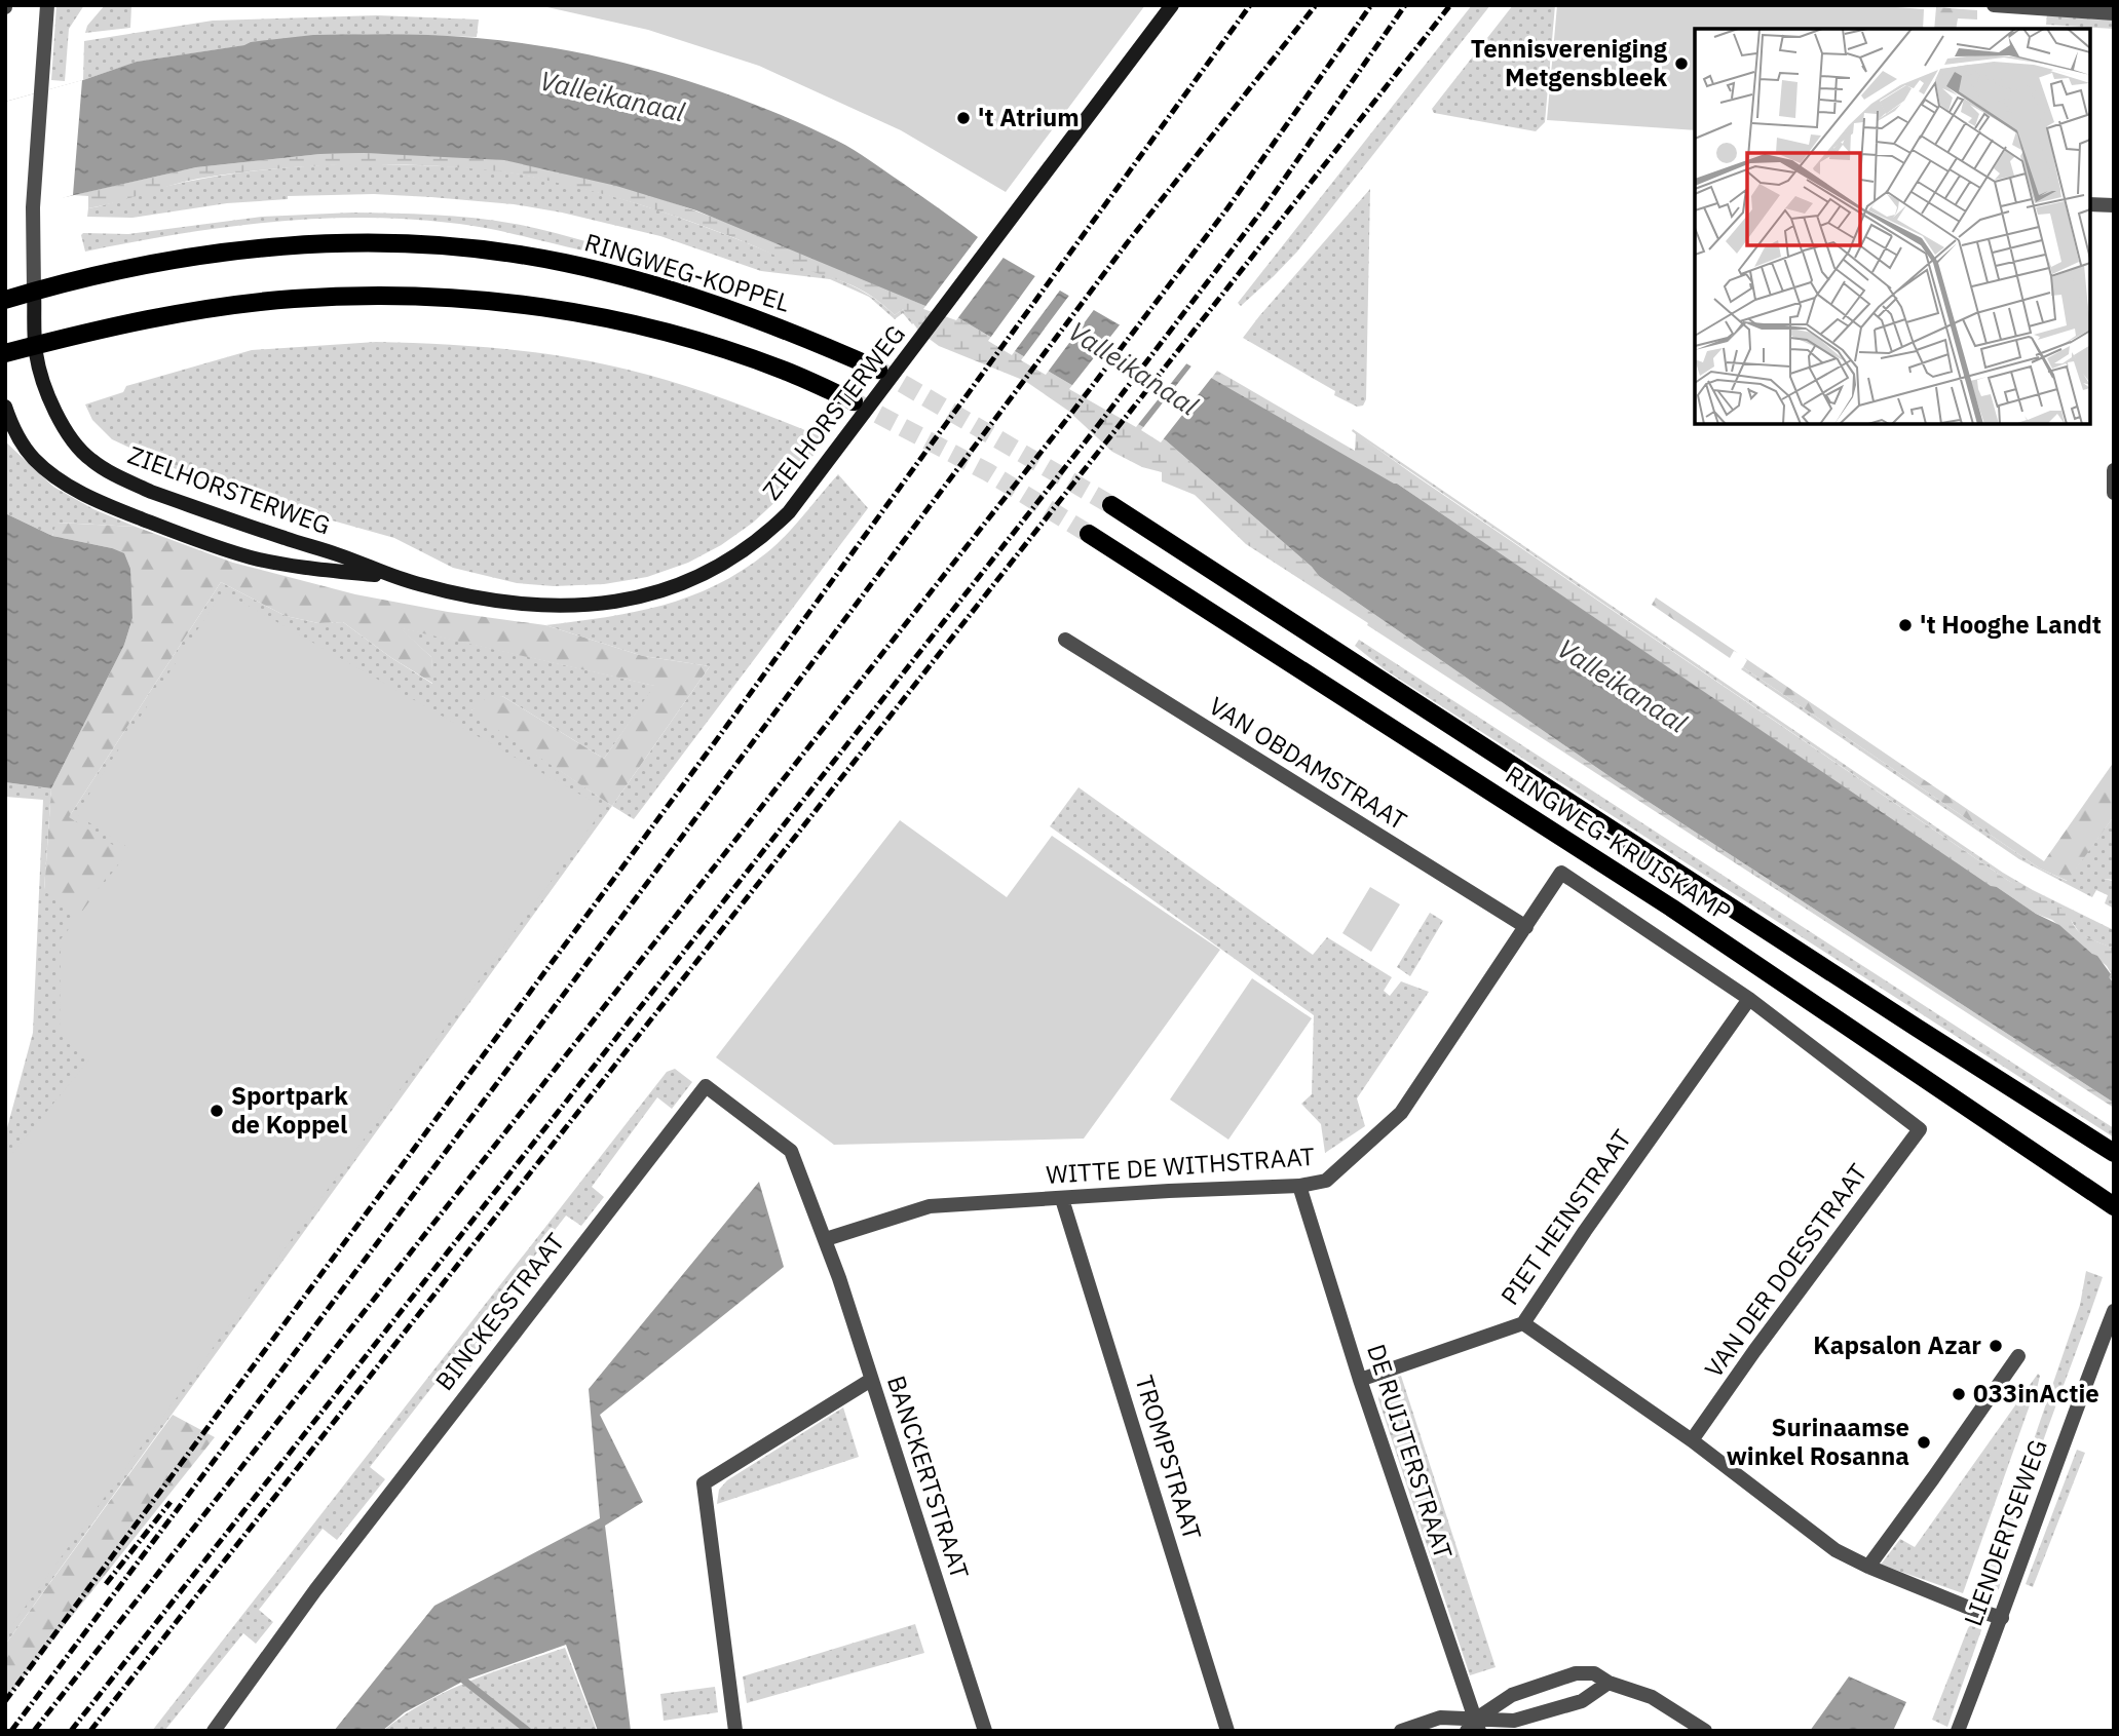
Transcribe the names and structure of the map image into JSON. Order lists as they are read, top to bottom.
{
  "streets": {
    "main road": ["RINGWEG-KOPPEL", "ZIELHORSTERWEG", "RINGWEG-KRUISKAMP"],
    "street": [
      "VAN OBDAMSTRAAT",
      "WITTE DE WITHSTRAAT",
      "PIET HEINSTRAAT",
      "VAN DER DOESSTRAAT",
      "BINCKESSTRAAT",
      "DE RUIJTERSTRAAT",
      "TROMPSTRAAT",
      "BANCKERTSTRAAT",
      "LIENDERTSEWEG"
    ]
  },
  "crossings": [
    ["RINGWEG-KOPPEL", "ZIELHORSTERWEG"],
    ["VAN OBDAMSTRAAT", "WITTE DE WITHSTRAAT"],
    ["WITTE DE WITHSTRAAT", "PIET HEINSTRAAT"],
    ["WITTE DE WITHSTRAAT", "VAN DER DOESSTRAAT"],
    ["WITTE DE WITHSTRAAT", "BINCKESSTRAAT"],
    ["WITTE DE WITHSTRAAT", "DE RUIJTERSTRAAT"],
    ["WITTE DE WITHSTRAAT", "TROMPSTRAAT"],
    ["WITTE DE WITHSTRAAT", "BANCKERTSTRAAT"],
    ["PIET HEINSTRAAT", "VAN DER DOESSTRAAT"],
    ["PIET HEINSTRAAT", "DE RUIJTERSTRAAT"],
    ["BINCKESSTRAAT", "BANCKERTSTRAAT"]
  ],
  "water": ["Valleikanaal"],
  "places": [
    "Tennisvereniging Metgensbleek",
    "'t Atrium",
    "'t Hooghe Landt",
    "Sportpark de Koppel",
    "Kapsalon Azar",
    "033inActie",
    "Surinaamse winkel Rosanna"
  ]
}
